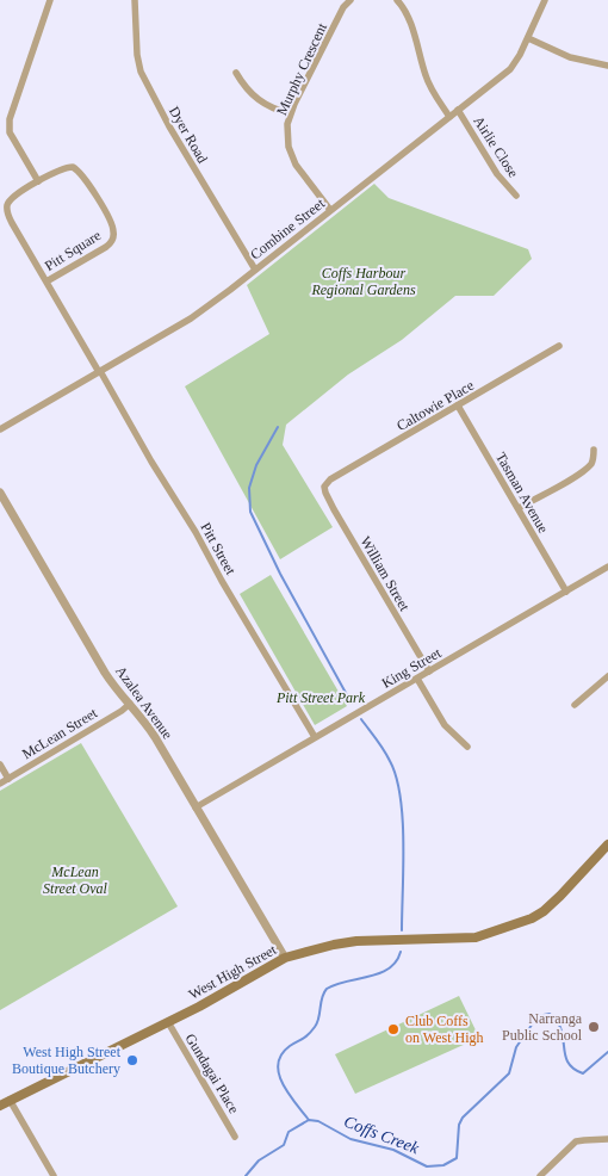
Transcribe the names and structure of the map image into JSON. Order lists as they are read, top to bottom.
{
  "streets": {
    "main road": ["West High Street"],
    "street": [
      "Murphy Crescent",
      "Dyer Road",
      "Airlie Close",
      "Combine Street",
      "Pitt Square",
      "Caltowie Place",
      "Tasman Avenue",
      "Pitt Street",
      "William Street",
      "King Street",
      "Azalea Avenue",
      "McLean Street",
      "Gundagai Place"
    ]
  },
  "crossings": [
    ["Murphy Crescent", "Combine Street"],
    ["Dyer Road", "Combine Street"],
    ["Airlie Close", "Combine Street"],
    ["Combine Street", "Pitt Square"],
    ["Combine Street", "Pitt Street"],
    ["Pitt Square", "Pitt Street"],
    ["Caltowie Place", "Tasman Avenue"],
    ["Caltowie Place", "William Street"],
    ["Tasman Avenue", "King Street"],
    ["Pitt Street", "King Street"],
    ["William Street", "King Street"],
    ["King Street", "Azalea Avenue"],
    ["Azalea Avenue", "McLean Street"],
    ["Azalea Avenue", "West High Street"],
    ["West High Street", "Gundagai Place"]
  ],
  "water": ["Coffs Creek"],
  "parks": ["Coffs Harbour Regional Gardens", "Pitt Street Park", "McLean Street Oval"],
  "places": ["Narranga Public School", "Club Coffs on West High", "West High Street Boutique Butchery"]
}
